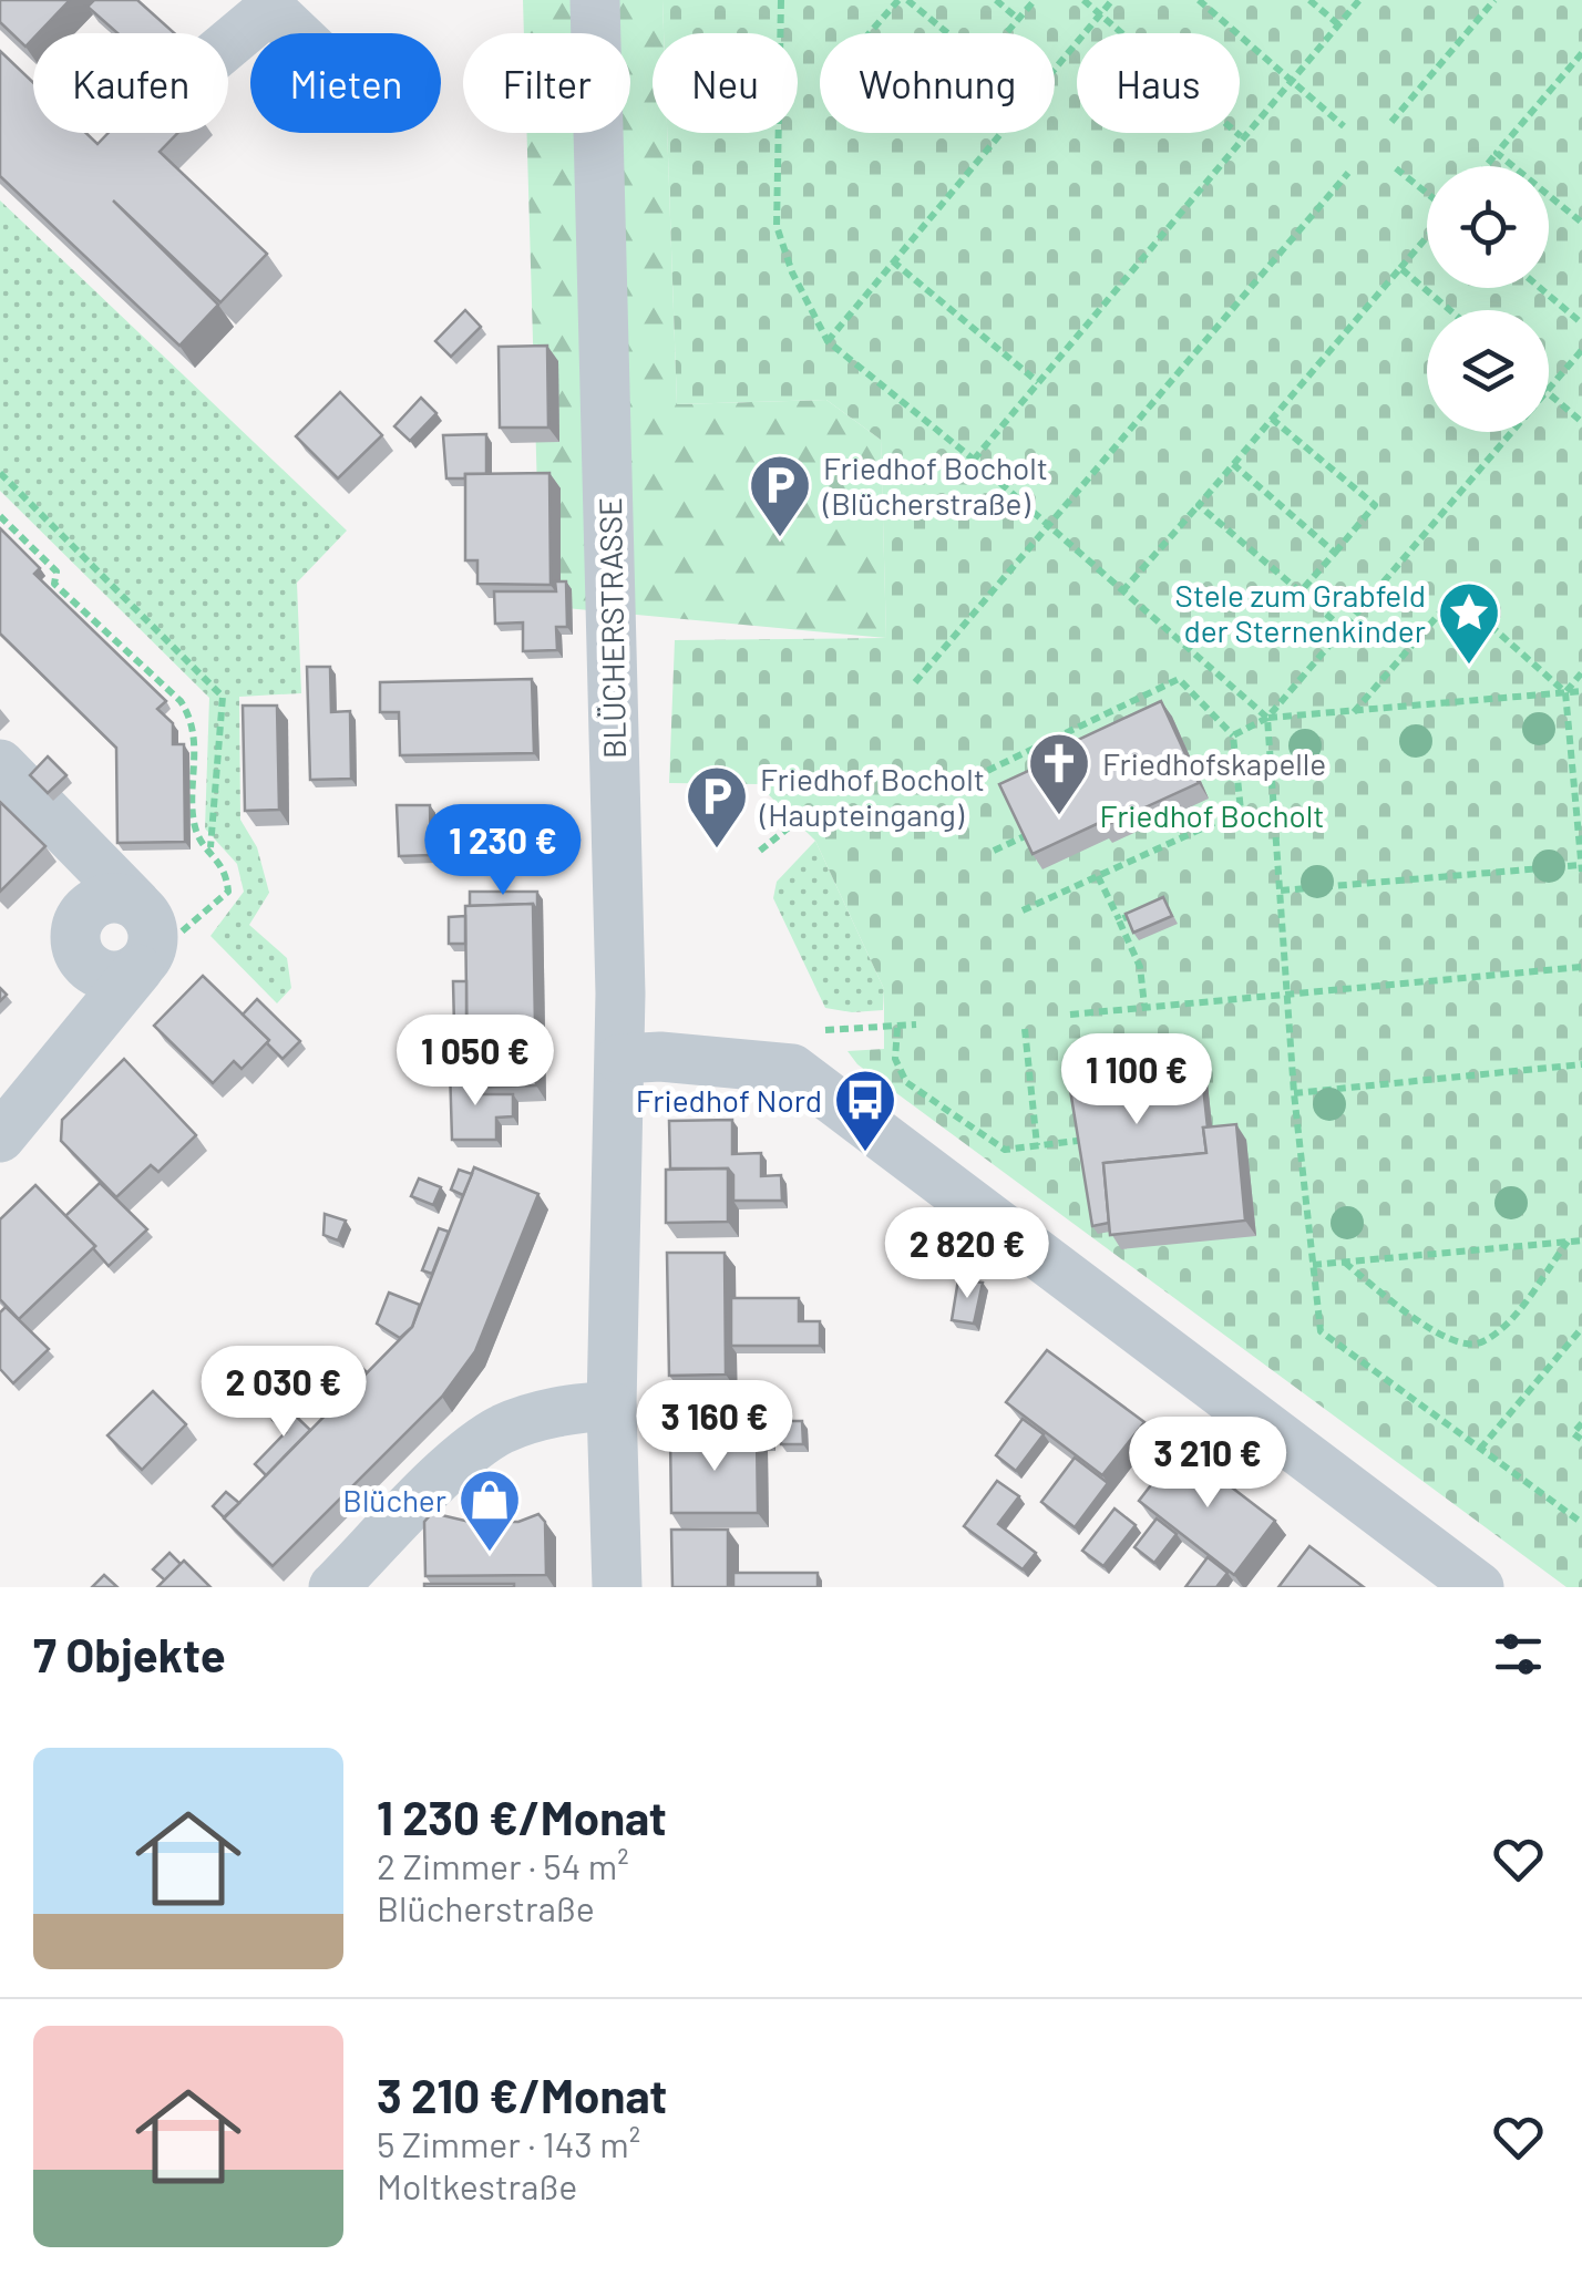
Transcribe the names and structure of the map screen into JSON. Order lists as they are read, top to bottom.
{
  "streets": {
    "street": ["BLÜCHERSTRASSE"]
  },
  "parks": ["Friedhof Bocholt"],
  "places": {
    "parking": ["Friedhof Bocholt (Blücherstraße)", "Friedhof Bocholt (Haupteingang)"],
    "place": ["Stele zum Grabfeld der Sternenkinder"],
    "church": ["Friedhofskapelle"],
    "bus stop": ["Friedhof Nord"],
    "shop": ["Blücher"]
  },
  "page": {
    "chip": [
      "Kaufen",
      "Mieten",
      "Filter",
      "Neu",
      "Wohnung",
      "Haus"
    ],
    "price": [
      "1 230 €",
      "1 050 €",
      "1 100 €",
      "2 820 €",
      "2 030 €",
      "3 160 €",
      "3 210 €"
    ],
    "heading": "7 Objekte",
    "list": [
      {
        "name": "1 230 €/Monat",
        "note": "2 Zimmer · 54 m² · Blücherstraße"
      },
      {
        "name": "3 210 €/Monat",
        "note": "5 Zimmer · 143 m² · Moltkestraße"
      }
    ]
  }
}
